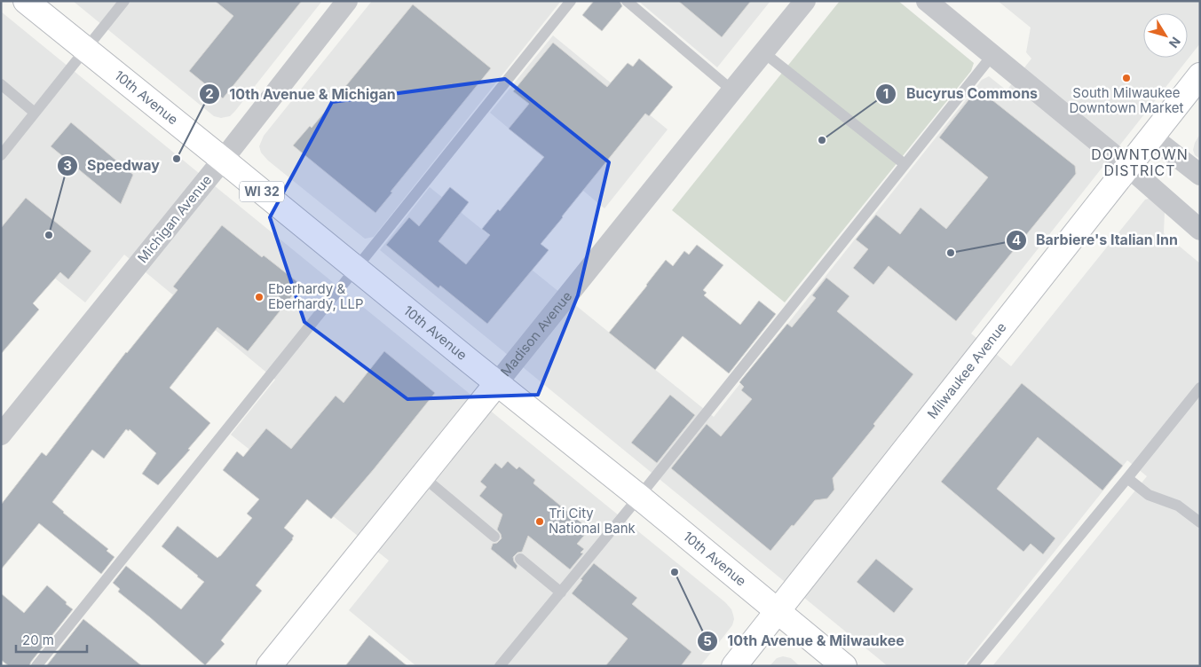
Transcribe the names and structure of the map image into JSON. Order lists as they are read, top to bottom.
{
  "streets": {
    "street": [
      "10th Avenue",
      "WI 32",
      "Michigan Avenue",
      "Madison Avenue",
      "Milwaukee Avenue"
    ]
  },
  "crossings": [
    ["10th Avenue", "Michigan Avenue"],
    ["10th Avenue", "Madison Avenue"],
    ["10th Avenue", "Milwaukee Avenue"]
  ],
  "districts": ["DOWNTOWN DISTRICT"],
  "places": [
    "South Milwaukee Downtown Market",
    "Bucyrus Commons",
    "10th Avenue & Michigan",
    "Speedway",
    "Barbiere's Italian Inn",
    "Eberhardy & Eberhardy, LLP",
    "Tri City National Bank",
    "10th Avenue & Milwaukee"
  ],
  "scale_bar": "20 m",
  "north": "bottom right"
}
